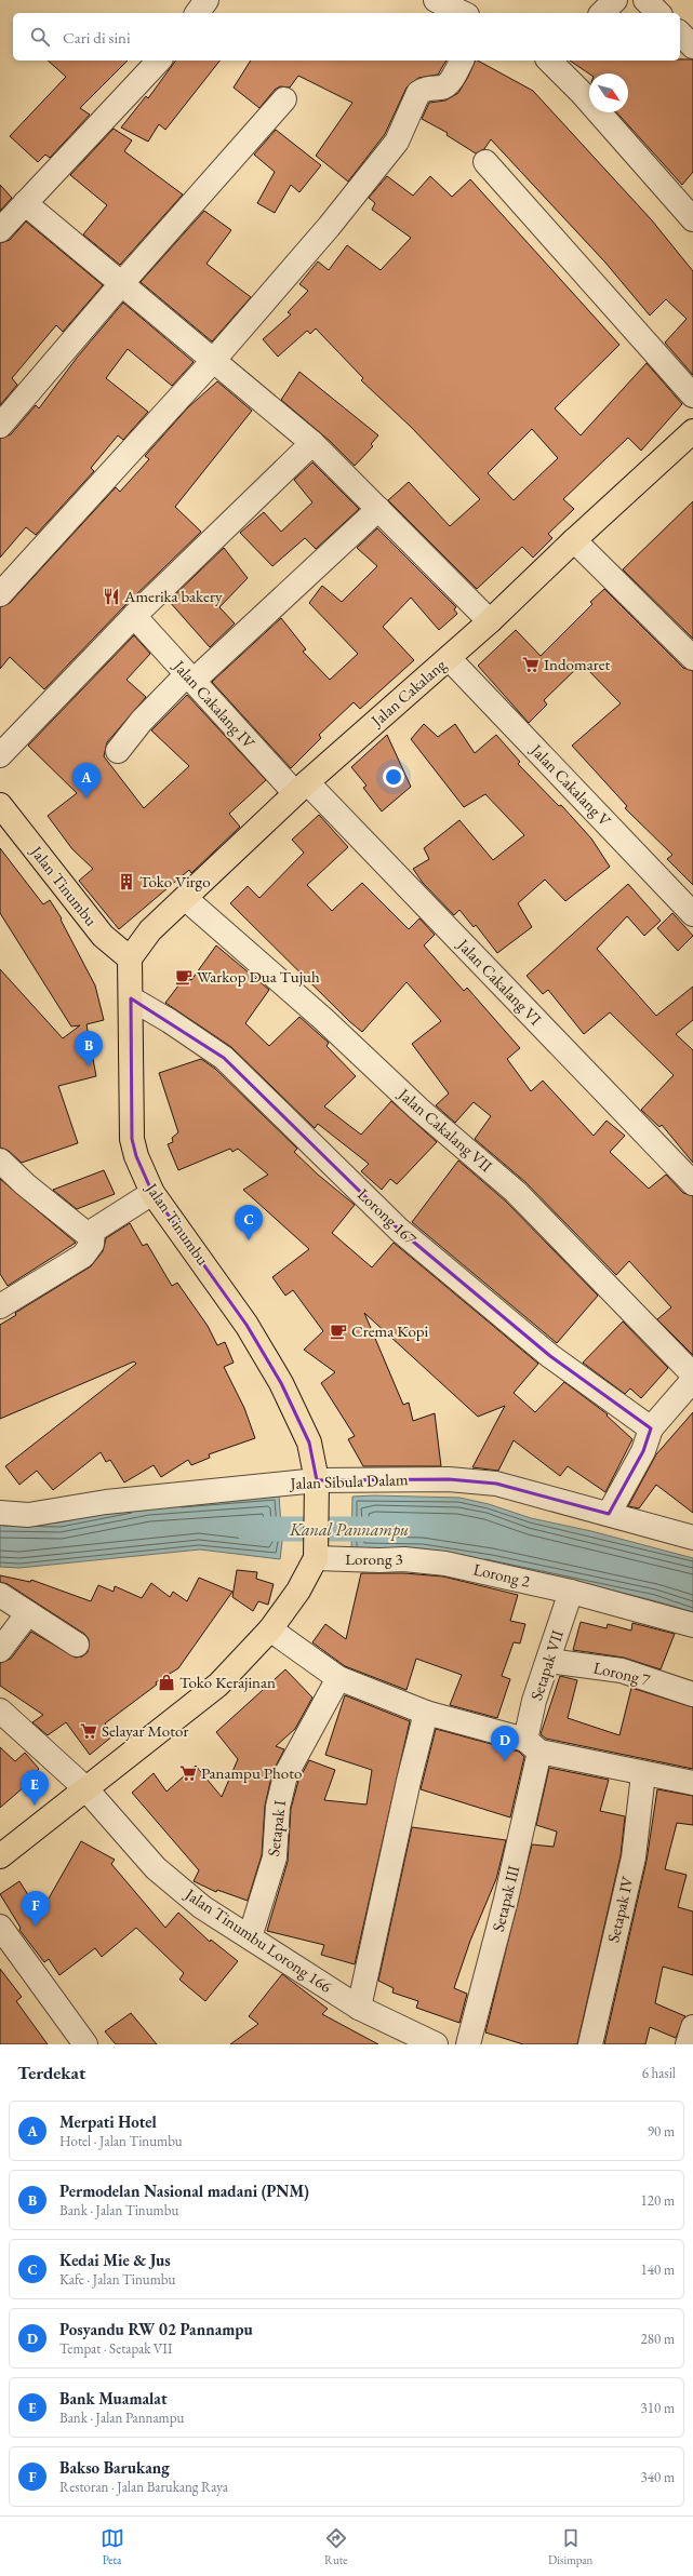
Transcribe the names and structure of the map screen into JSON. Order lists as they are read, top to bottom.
{
  "streets": {
    "main road": ["Jalan Cakalang", "Jalan Tinumbu"],
    "street": [
      "Jalan Cakalang IV",
      "Jalan Cakalang V",
      "Jalan Cakalang VI",
      "Jalan Cakalang VII",
      "Lorong 167",
      "Jalan Sibula Dalam",
      "Lorong 3",
      "Lorong 2",
      "Setapak VII",
      "Lorong 7",
      "Setapak I",
      "Setapak III",
      "Setapak IV",
      "Jalan Tinumbu Lorong 166"
    ]
  },
  "crossings": [
    ["Jalan Cakalang", "Jalan Cakalang IV"],
    ["Jalan Cakalang", "Jalan Cakalang V"],
    ["Jalan Cakalang", "Jalan Tinumbu"],
    ["Jalan Cakalang", "Jalan Cakalang VI"],
    ["Jalan Cakalang", "Jalan Cakalang VII"],
    ["Jalan Cakalang IV", "Jalan Cakalang VI"],
    ["Jalan Tinumbu", "Lorong 167"],
    ["Jalan Tinumbu", "Jalan Sibula Dalam"],
    ["Jalan Tinumbu", "Lorong 3"],
    ["Lorong 3", "Lorong 2"],
    ["Lorong 2", "Setapak VII"],
    ["Setapak VII", "Lorong 7"],
    ["Setapak VII", "Setapak III"],
    ["Setapak I", "Jalan Tinumbu Lorong 166"]
  ],
  "water": ["Kanal Pannampu"],
  "places": {
    "restaurant": ["Amerika bakery"],
    "supermarket": ["Indomaret", "Selayar Motor", "Panampu Photo"],
    "building": ["Toko Virgo"],
    "cafe": ["Warkop Dua Tujuh", "Crema Kopi"],
    "shop": ["Toko Kerajinan"]
  },
  "north": "bottom right",
  "page": {
    "search": "Cari di sini",
    "pins": [
      "A",
      "B",
      "C",
      "D",
      "E",
      "F"
    ],
    "heading": ["Terdekat", "6 hasil"],
    "list": [
      {
        "mark": "A",
        "name": "Merpati Hotel",
        "note": "Hotel · Jalan Tinumbu",
        "value": "90 m"
      },
      {
        "mark": "B",
        "name": "Permodelan Nasional madani (PNM)",
        "note": "Bank · Jalan Tinumbu",
        "value": "120 m"
      },
      {
        "mark": "C",
        "name": "Kedai Mie & Jus",
        "note": "Kafe · Jalan Tinumbu",
        "value": "140 m"
      },
      {
        "mark": "D",
        "name": "Posyandu RW 02 Pannampu",
        "note": "Tempat · Setapak VII",
        "value": "280 m"
      },
      {
        "mark": "E",
        "name": "Bank Muamalat",
        "note": "Bank · Jalan Pannampu",
        "value": "310 m"
      },
      {
        "mark": "F",
        "name": "Bakso Barukang",
        "note": "Restoran · Jalan Barukang Raya",
        "value": "340 m"
      }
    ],
    "nav": ["Peta", "Rute", "Disimpan"]
  }
}
